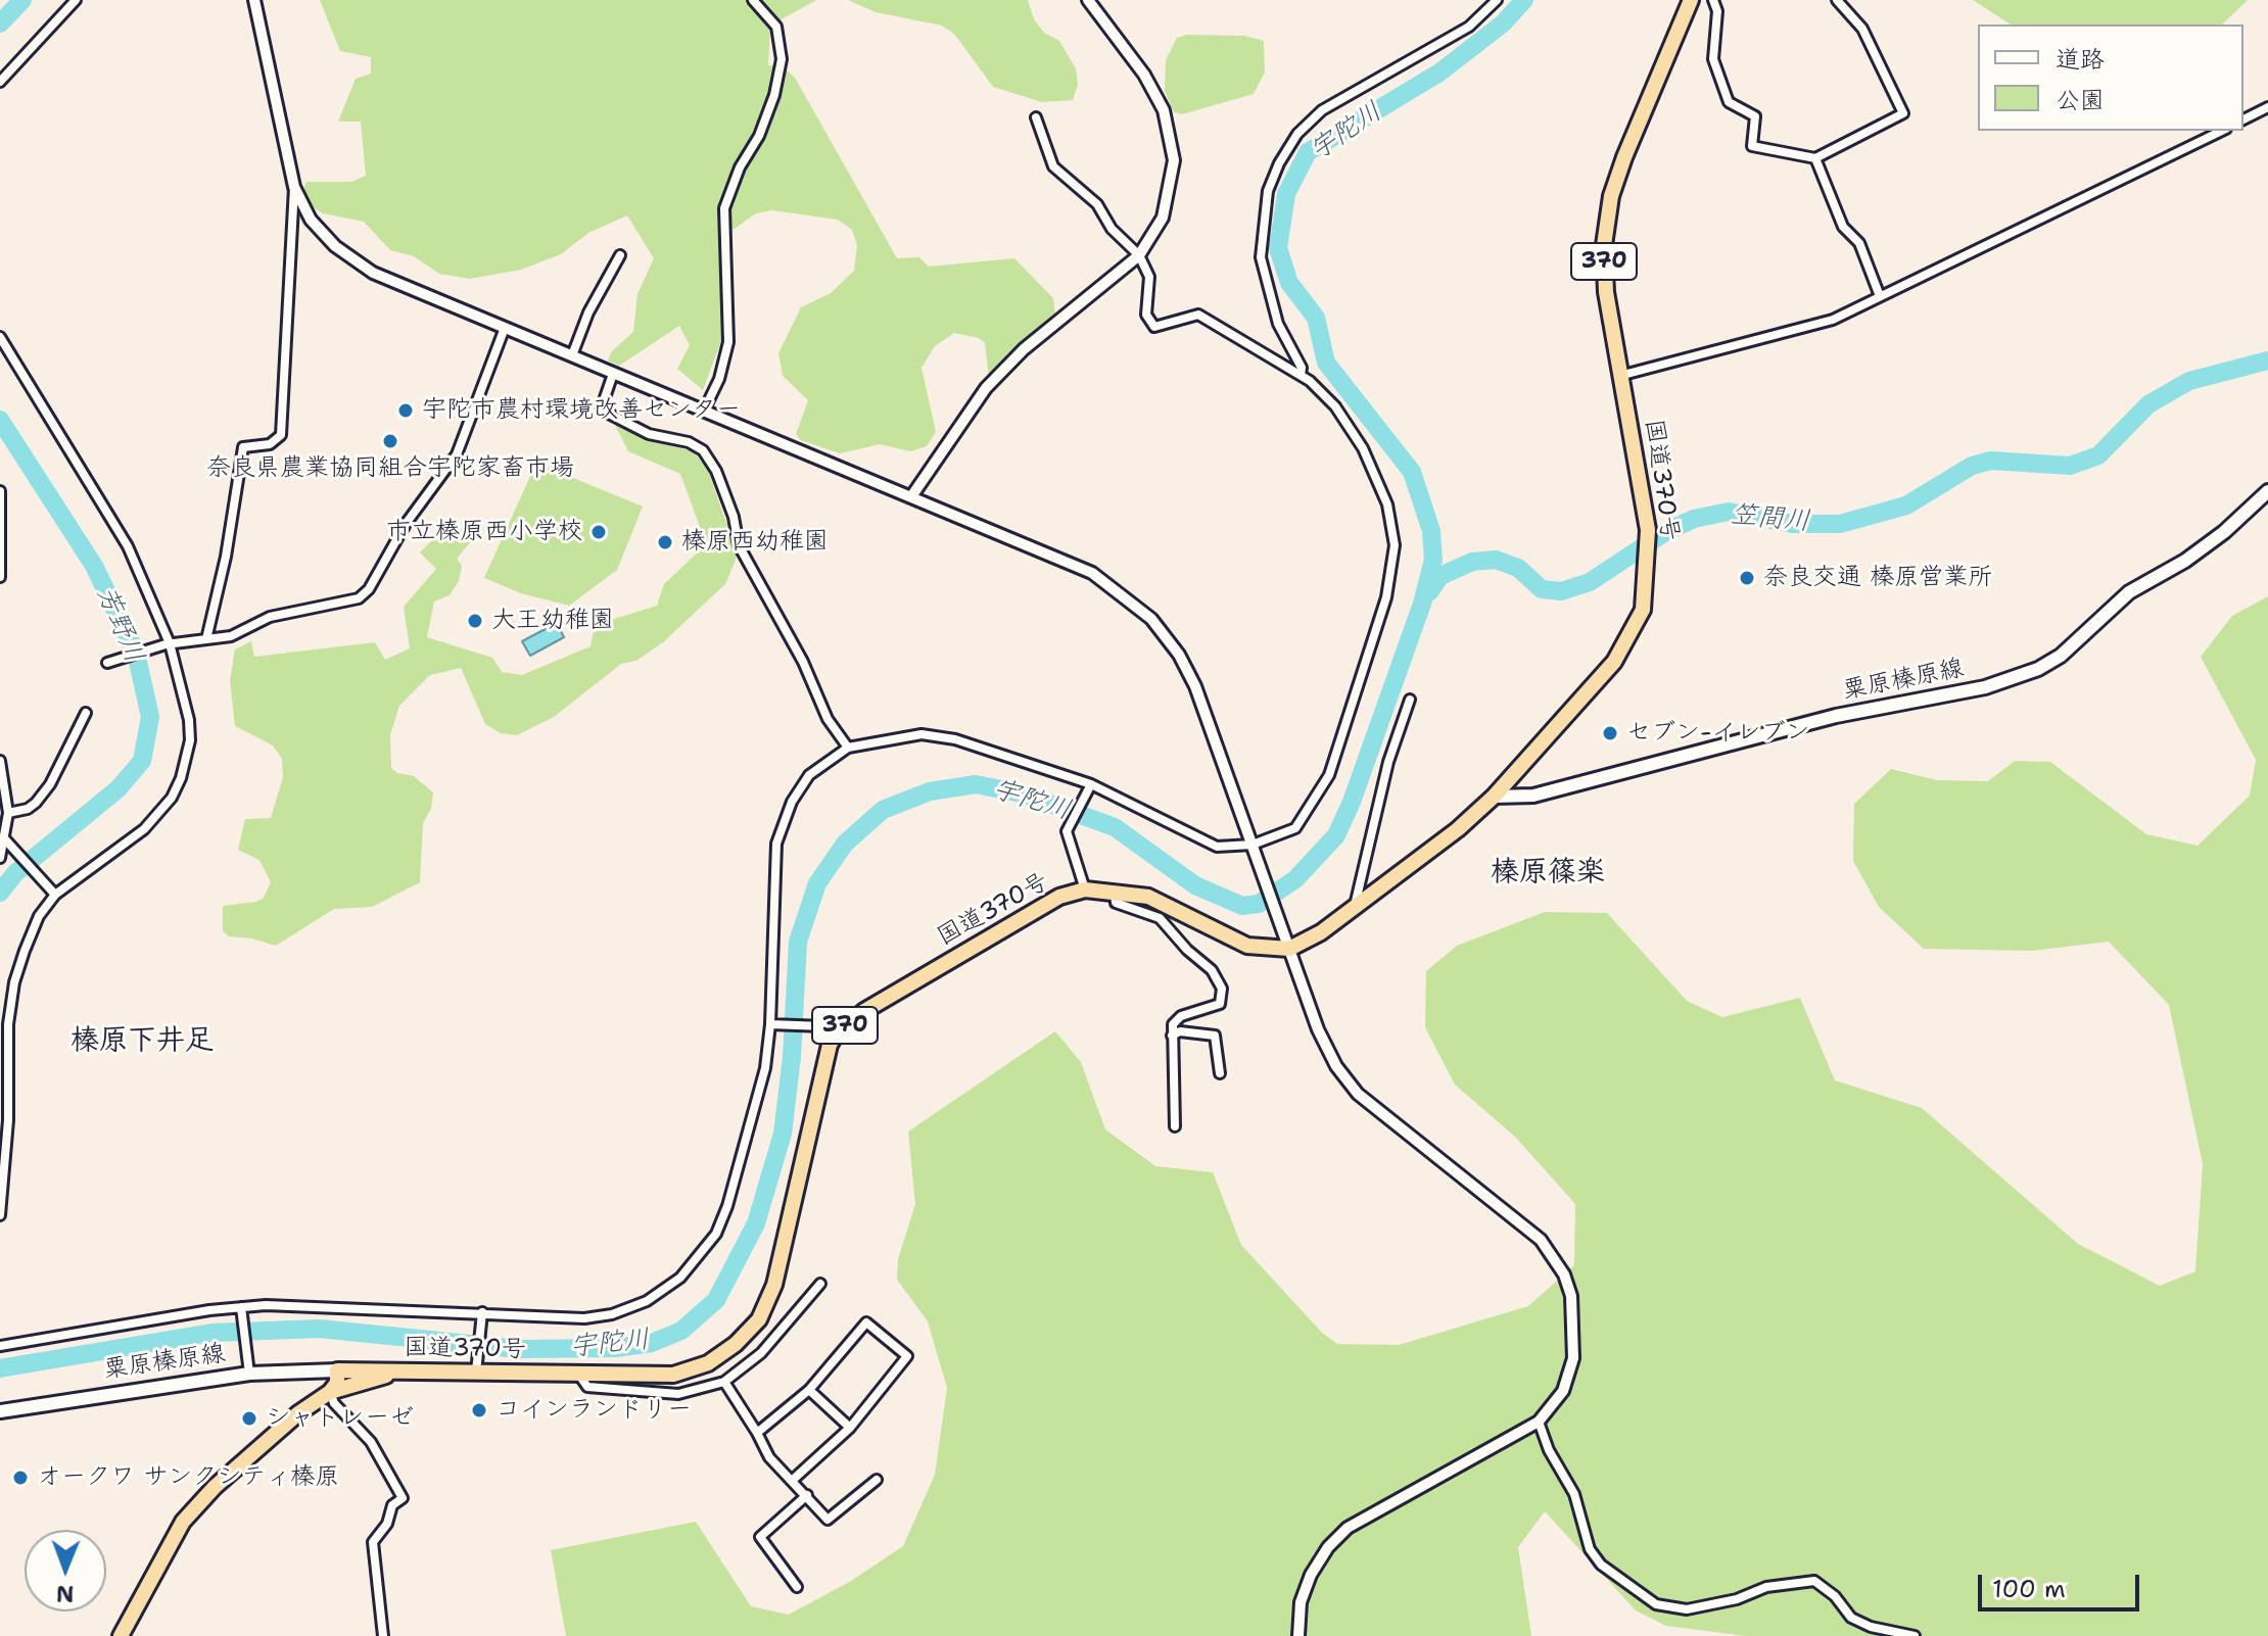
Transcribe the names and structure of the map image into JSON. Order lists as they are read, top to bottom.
{
  "streets": {
    "highway": ["370", "国道370号"],
    "main road": ["粟原榛原線"]
  },
  "crossings": [
    ["国道370号", "粟原榛原線"]
  ],
  "districts": ["榛原篠楽", "榛原下井足"],
  "water": ["宇陀川", "笠間川", "芳野川"],
  "places": [
    "宇陀市農村環境改善センター",
    "奈良県農業協同組合宇陀家畜市場",
    "市立榛原西小学校",
    "榛原西幼稚園",
    "奈良交通 榛原営業所",
    "大王幼稚園",
    "セブン-イレブン",
    "コインランドリー",
    "シャトレーゼ",
    "オークワ サンクシティ榛原"
  ],
  "legend": ["道路", "公園"],
  "scale_bar": "100 m",
  "north": "bottom"
}
